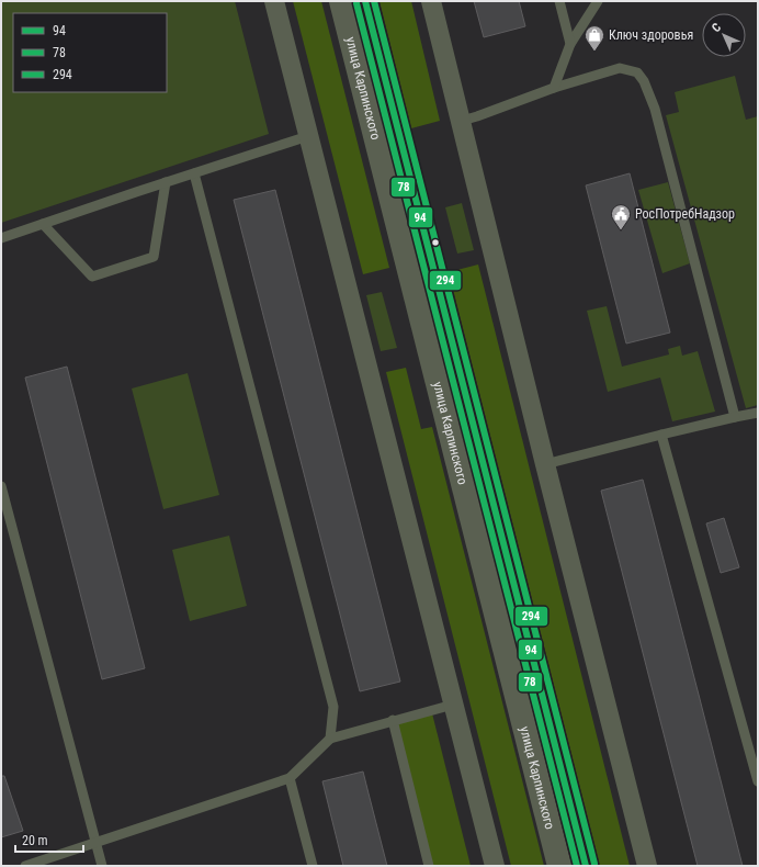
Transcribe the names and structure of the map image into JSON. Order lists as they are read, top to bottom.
{
  "streets": {
    "street": ["улица Карпинского"]
  },
  "places": {
    "shop": ["Ключ здоровья"],
    "public building": ["РосПотребНадзор"]
  },
  "lines": ["transit line 94", "transit line 294", "transit line 78"],
  "legend": ["94", "78", "294"],
  "scale_bar": "20 m",
  "north": "top left"
}
